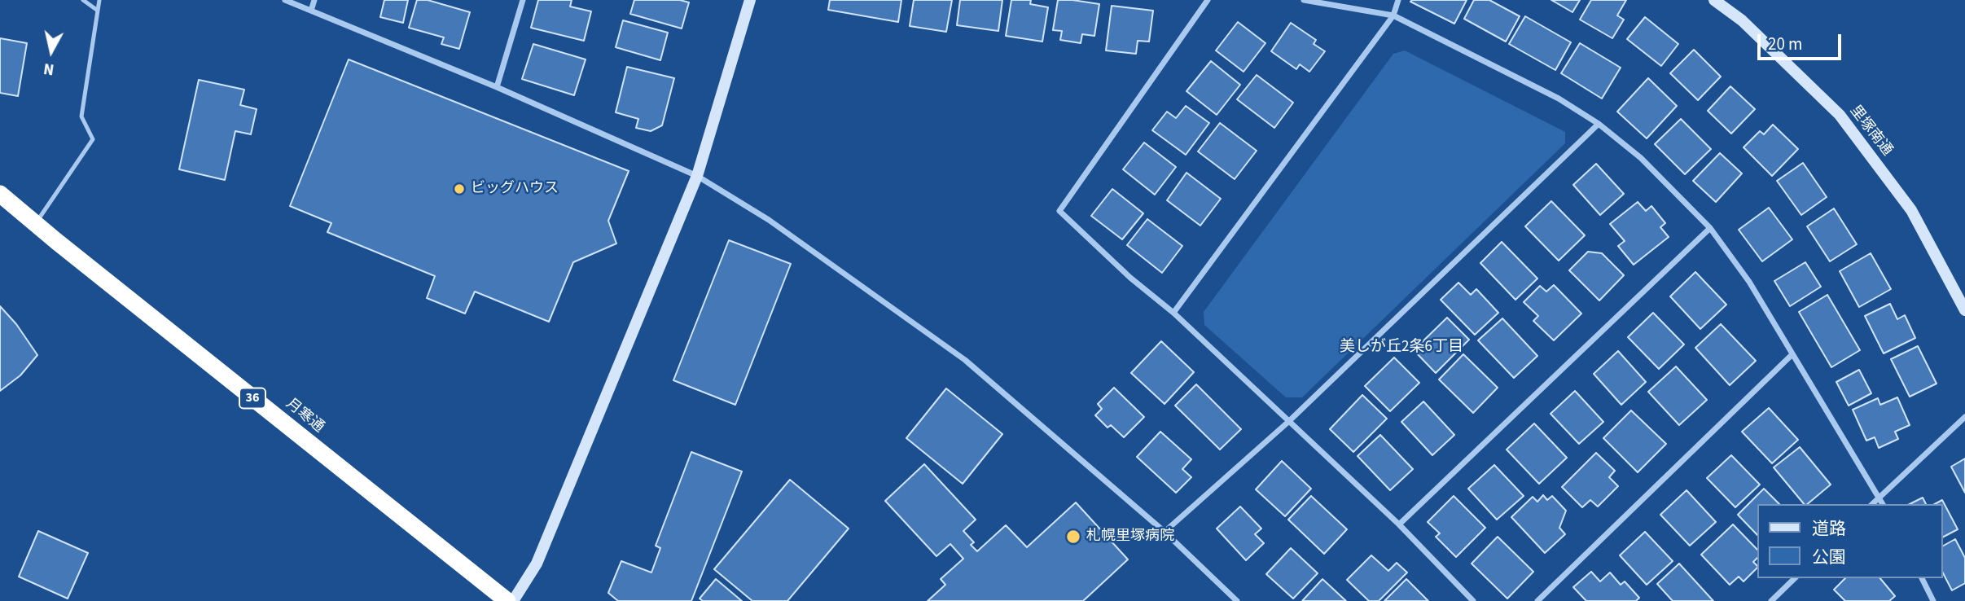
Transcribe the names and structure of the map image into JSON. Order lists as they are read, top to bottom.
{
  "streets": {
    "highway": ["36", "月寒通"],
    "street": ["里塚南通"]
  },
  "districts": ["美しが丘2条6丁目"],
  "places": ["ビッグハウス", "札幌里塚病院"],
  "legend": ["道路", "公園"],
  "scale_bar": "20 m",
  "north": "bottom"
}
